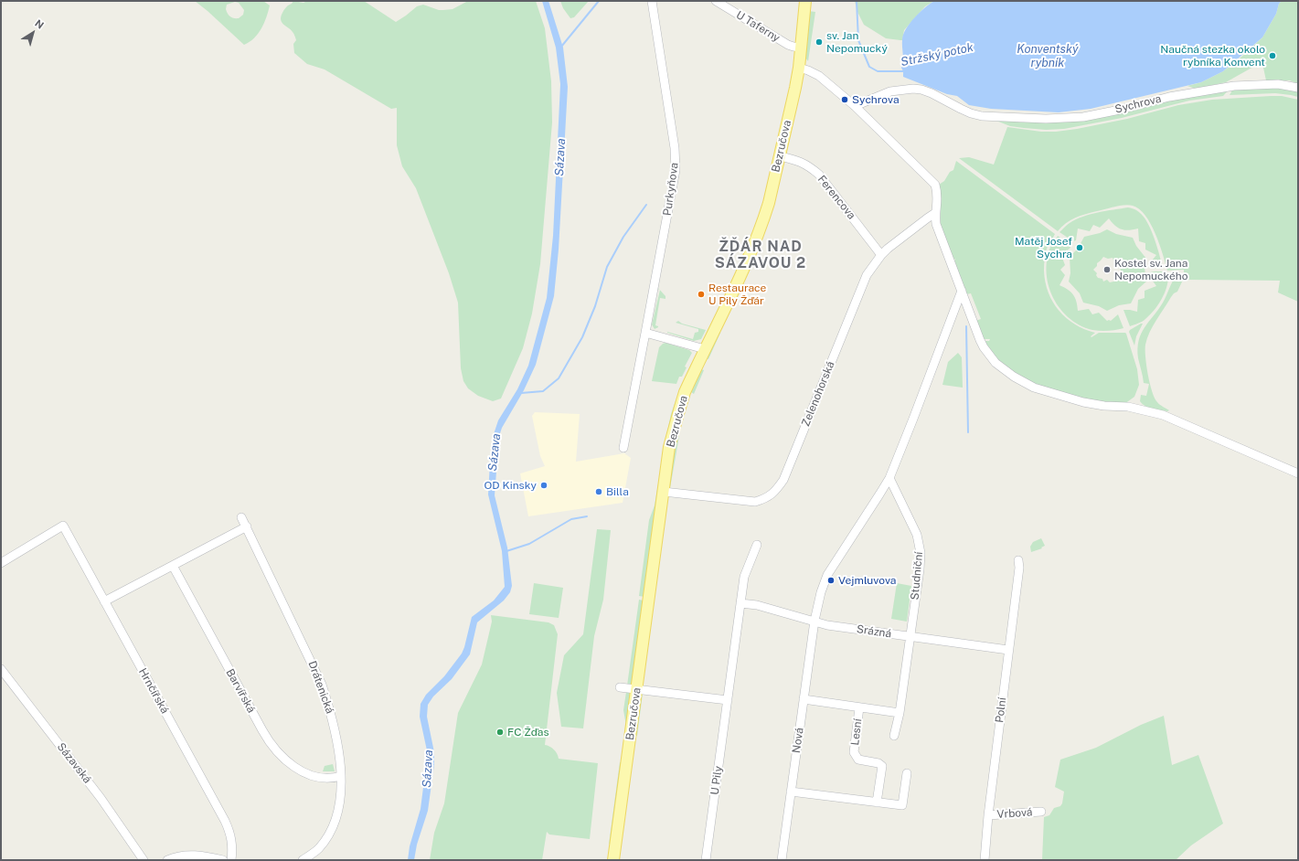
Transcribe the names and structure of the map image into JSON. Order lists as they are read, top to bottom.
{
  "streets": {
    "main road": ["Bezručova"],
    "street": [
      "U Taferny",
      "Sychrova",
      "Purkyňova",
      "Ferencova",
      "Zelenohorská",
      "Studniční",
      "Srázná",
      "Drátenická",
      "Hrnčířská",
      "Barvířská",
      "Polní",
      "Lesní",
      "Nová",
      "Sázavská",
      "U Pily",
      "Vrbová"
    ]
  },
  "crossings": [
    ["U Taferny", "Bezručova"],
    ["Bezručova", "Ferencova"],
    ["Bezručova", "Zelenohorská"],
    ["Ferencova", "Zelenohorská"],
    ["Studniční", "Srázná"],
    ["Srázná", "Polní"],
    ["Srázná", "Nová"],
    ["Srázná", "U Pily"],
    ["Drátenická", "Barvířská"],
    ["Polní", "Vrbová"],
    ["Lesní", "Nová"]
  ],
  "districts": ["ŽĎÁR NAD SÁZAVOU 2"],
  "water": ["Konventský rybník", "Stržský potok", "Sázava"],
  "places": [
    "sv. Jan Nepomucký",
    "Naučná stezka okolo rybníka Konvent",
    "Sychrova",
    "Matěj Josef Sychra",
    "Kostel sv. Jana Nepomuckého",
    "Restaurace U Pily Žďár",
    "OD Kinsky",
    "Billa",
    "Vejmluvova",
    "FC Žďas"
  ],
  "north": "top right"
}
